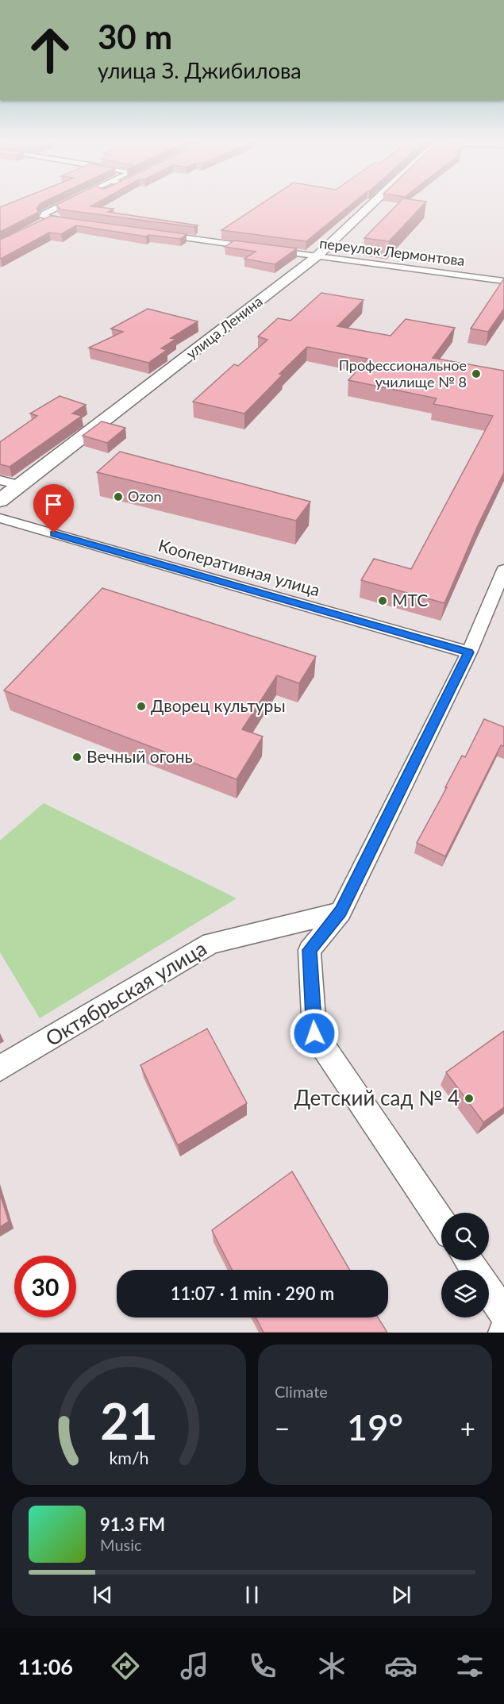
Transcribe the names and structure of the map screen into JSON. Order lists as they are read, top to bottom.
{
  "streets": {
    "street": [
      "переулок Лермонтова",
      "улица Ленина",
      "Кооперативная улица",
      "Октябрьская улица"
    ]
  },
  "crossings": [
    ["переулок Лермонтова", "улица Ленина"]
  ],
  "places": [
    "Профессиональное училище № 8",
    "Ozon",
    "МТС",
    "Дворец культуры",
    "Вечный огонь",
    "Детский сад № 4"
  ],
  "page": {
    "turn": ["30 m", "улица З. Джибилова"],
    "limit": "30",
    "trip": "11:07 · 1 min · 290 m",
    "tile": "Climate",
    "heat": ["−", "19°", "+"],
    "song": ["91.3 FM", "Music"],
    "tabs": "11:06",
    "gauge": ["21", "km/h"]
  }
}
